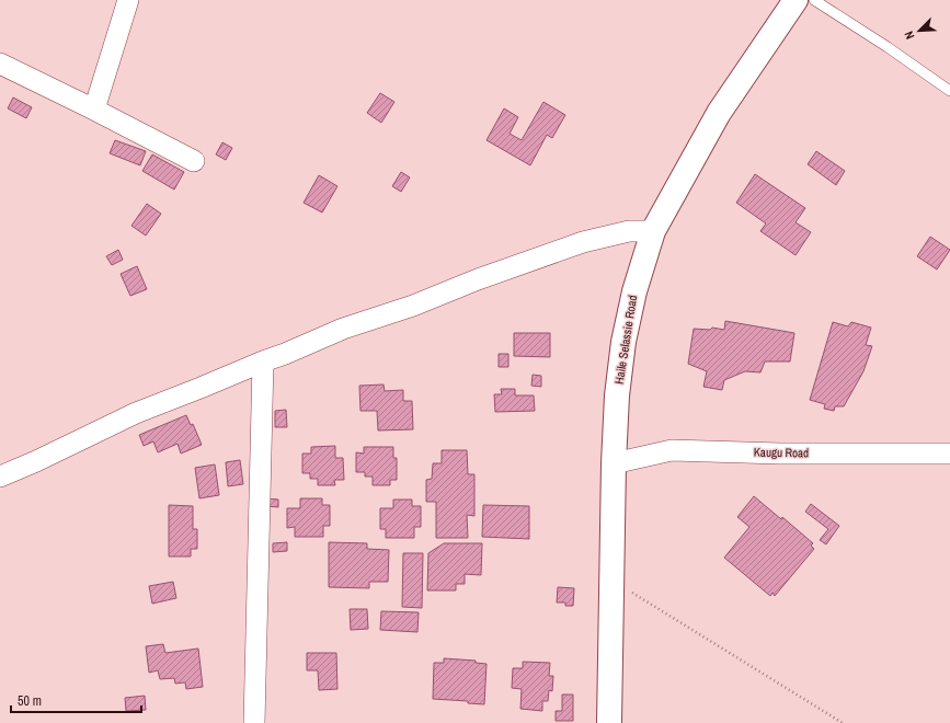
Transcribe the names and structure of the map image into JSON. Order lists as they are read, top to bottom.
{
  "streets": {
    "street": ["Haile Selassie Road", "Kaugu Road"]
  },
  "crossings": [
    ["Haile Selassie Road", "Kaugu Road"]
  ],
  "scale_bar": "50 m",
  "north": "bottom left"
}
